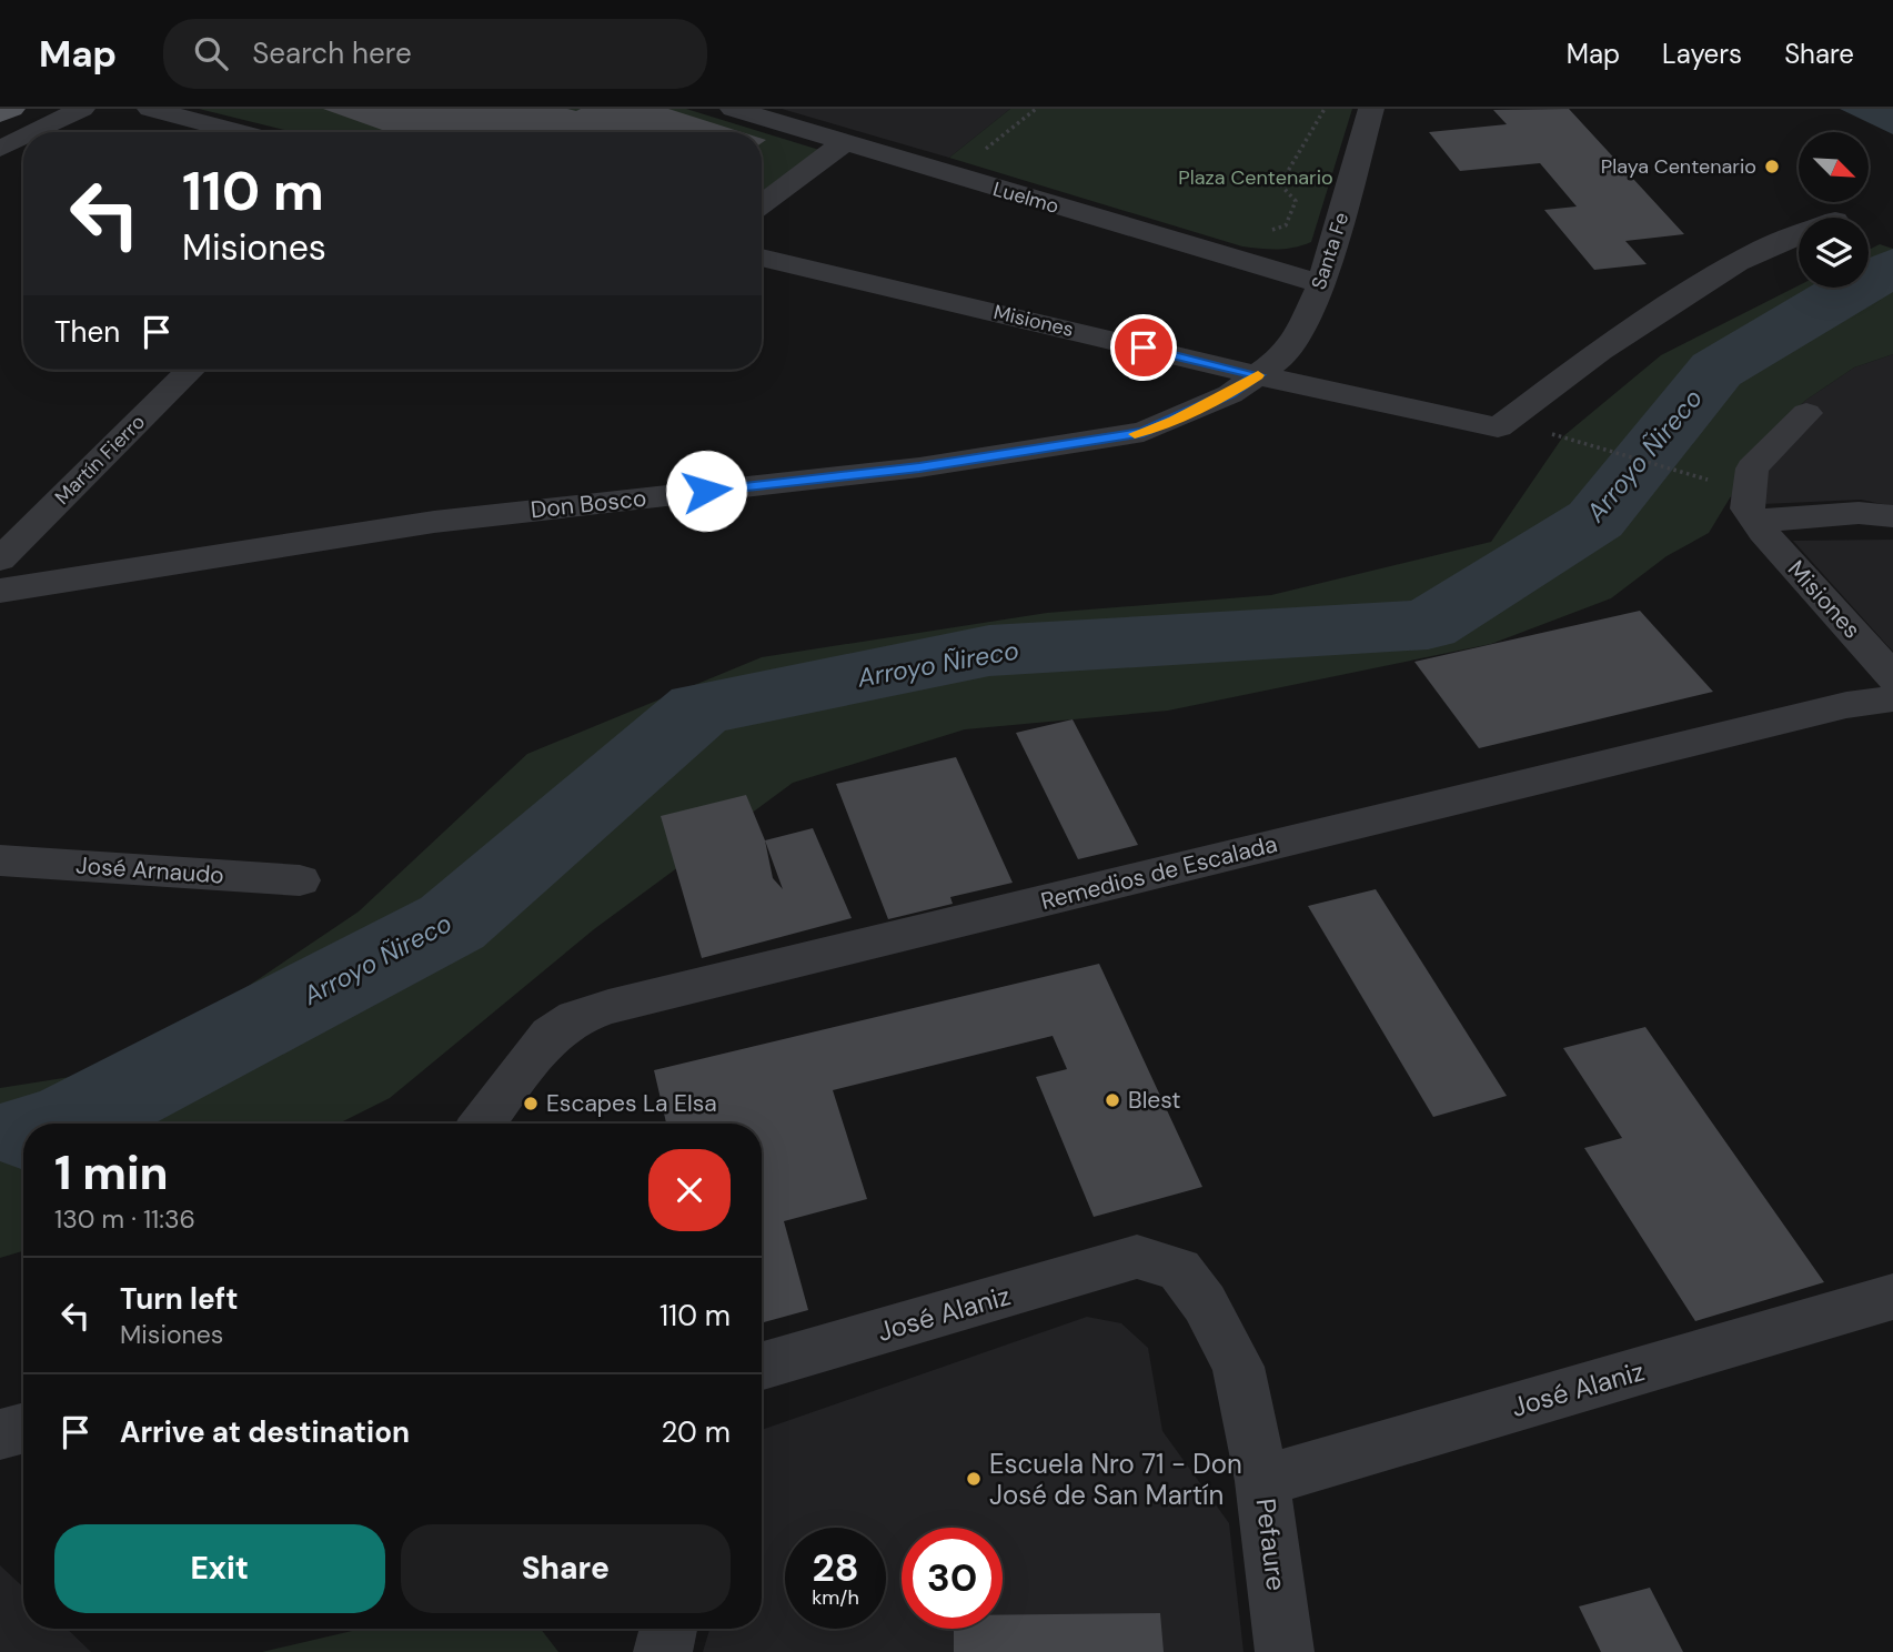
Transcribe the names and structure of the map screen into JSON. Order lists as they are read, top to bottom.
{
  "streets": {
    "street": [
      "Luelmo",
      "Santa Fe",
      "Misiones",
      "Martín Fierro",
      "Don Bosco",
      "José Arnaudo",
      "Remedios de Escalada",
      "José Alaniz",
      "Pefaure"
    ]
  },
  "crossings": [
    ["Luelmo", "Santa Fe"],
    ["Santa Fe", "Misiones"],
    ["Santa Fe", "Don Bosco"],
    ["Misiones", "Don Bosco"],
    ["José Alaniz", "Pefaure"]
  ],
  "water": ["Arroyo Ñireco"],
  "parks": ["Plaza Centenario"],
  "places": [
    "Playa Centenario",
    "Blest",
    "Escapes La Elsa",
    "Escuela Nro 71 - Don José de San Martín"
  ],
  "north": "bottom right",
  "page": {
    "header": "Map",
    "search": "Search here",
    "nav": ["Map", "Layers", "Share"],
    "turn": ["110 m", "Misiones"],
    "then": "Then",
    "heading": ["1 min", "130 m · 11:36"],
    "list": [
      {
        "name": "Turn left",
        "note": "Misiones",
        "value": "110 m"
      },
      {
        "name": "Arrive at destination",
        "value": "20 m"
      }
    ],
    "buttons": ["Exit", "Share"],
    "speed": "28 km/h",
    "limit": "30"
  }
}
